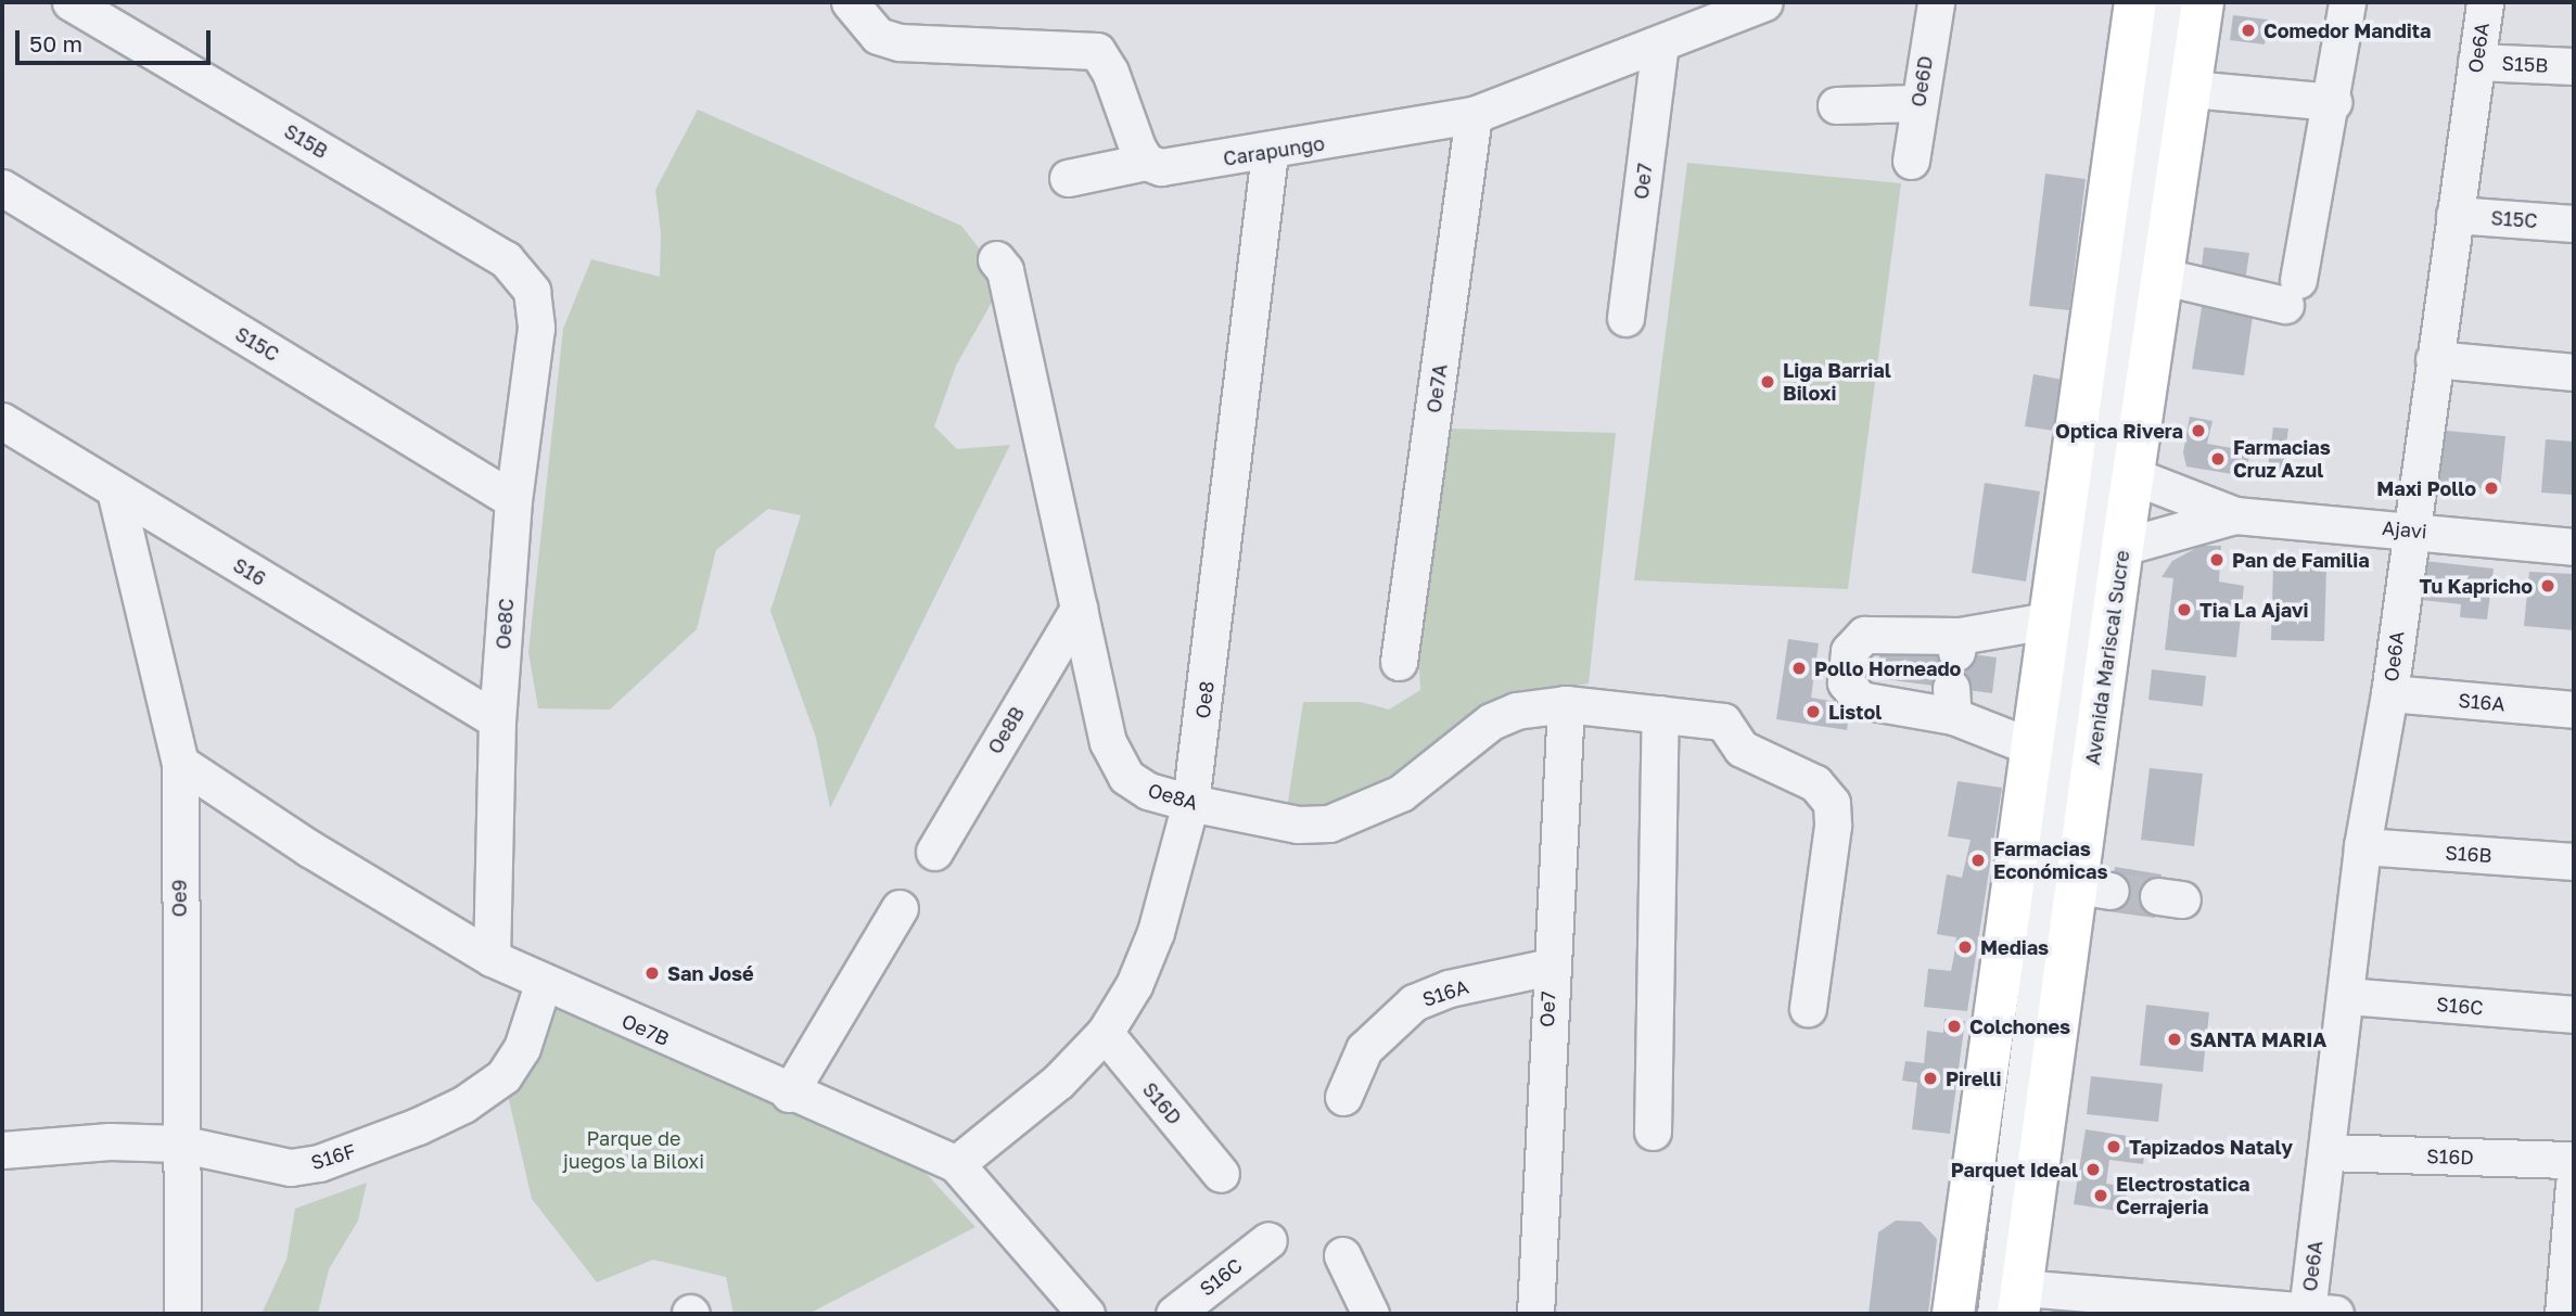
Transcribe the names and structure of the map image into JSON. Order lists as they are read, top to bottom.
{
  "streets": {
    "main road": ["Avenida Mariscal Sucre"],
    "street": [
      "Oe6A",
      "S15B",
      "Oe6D",
      "Carapungo",
      "Oe7",
      "S15C",
      "Oe7A",
      "Ajavi",
      "S16",
      "Oe8C",
      "Oe8",
      "S16A",
      "Oe8B",
      "Oe8A",
      "S16B",
      "Oe9",
      "S16C",
      "Oe7B",
      "S16D",
      "S16F"
    ]
  },
  "crossings": [
    ["Oe6A", "S15B"],
    ["Oe6A", "S15C"],
    ["Oe6A", "Ajavi"],
    ["Oe6A", "S16A"],
    ["Oe6A", "S16B"],
    ["Oe6A", "S16C"],
    ["Oe6A", "S16D"],
    ["S15B", "Oe8C"],
    ["Carapungo", "Oe7"],
    ["Carapungo", "Oe7A"],
    ["Carapungo", "Oe8"],
    ["Oe7", "S16A"],
    ["Oe7", "Oe8A"],
    ["S15C", "Oe8C"],
    ["Ajavi", "Avenida Mariscal Sucre"],
    ["S16", "Oe8C"],
    ["S16", "Oe9"],
    ["Oe8C", "Oe7B"],
    ["Oe8", "Oe8A"],
    ["Oe8", "Oe7B"],
    ["Oe8", "S16D"],
    ["Oe8B", "Oe8A"],
    ["Oe9", "Oe7B"],
    ["Oe9", "S16F"],
    ["Oe7B", "S16F"]
  ],
  "parks": ["Parque de juegos la Biloxi"],
  "places": [
    "Comedor Mandita",
    "Liga Barrial Biloxi",
    "Optica Rivera",
    "Farmacias Cruz Azul",
    "Maxi Pollo",
    "Pan de Familia",
    "Tu Kapricho",
    "Tia La Ajavi",
    "Pollo Horneado",
    "Listol",
    "Farmacias Económicas",
    "Medias",
    "San José",
    "Colchones",
    "SANTA MARIA",
    "Pirelli",
    "Tapizados Nataly",
    "Parquet Ideal",
    "Electrostatica Cerrajeria"
  ],
  "scale_bar": "50 m"
}
